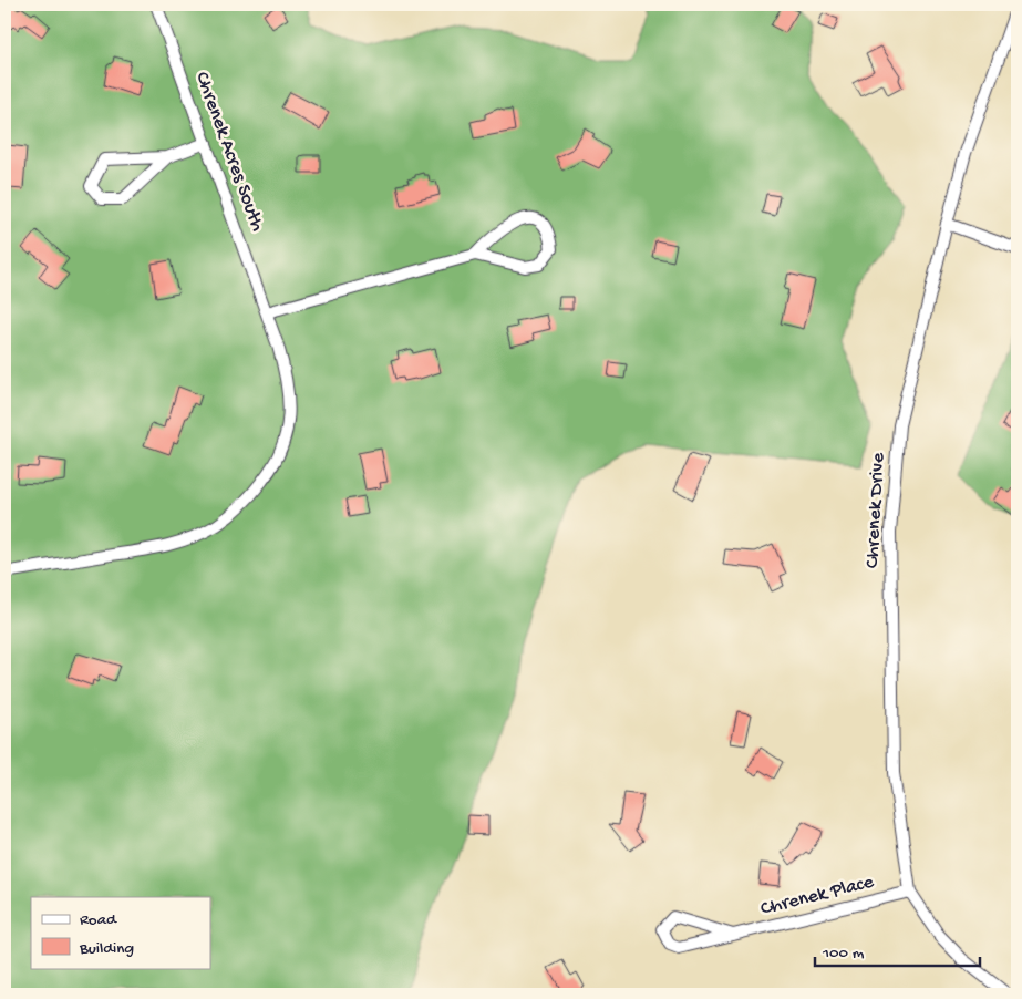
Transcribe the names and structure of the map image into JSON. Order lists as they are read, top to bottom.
{
  "streets": {
    "street": ["Chrenek Acres South", "Chrenek Drive", "Chrenek Place"]
  },
  "crossings": [
    ["Chrenek Drive", "Chrenek Place"]
  ],
  "legend": ["Road", "Building"],
  "scale_bar": "100 m"
}
